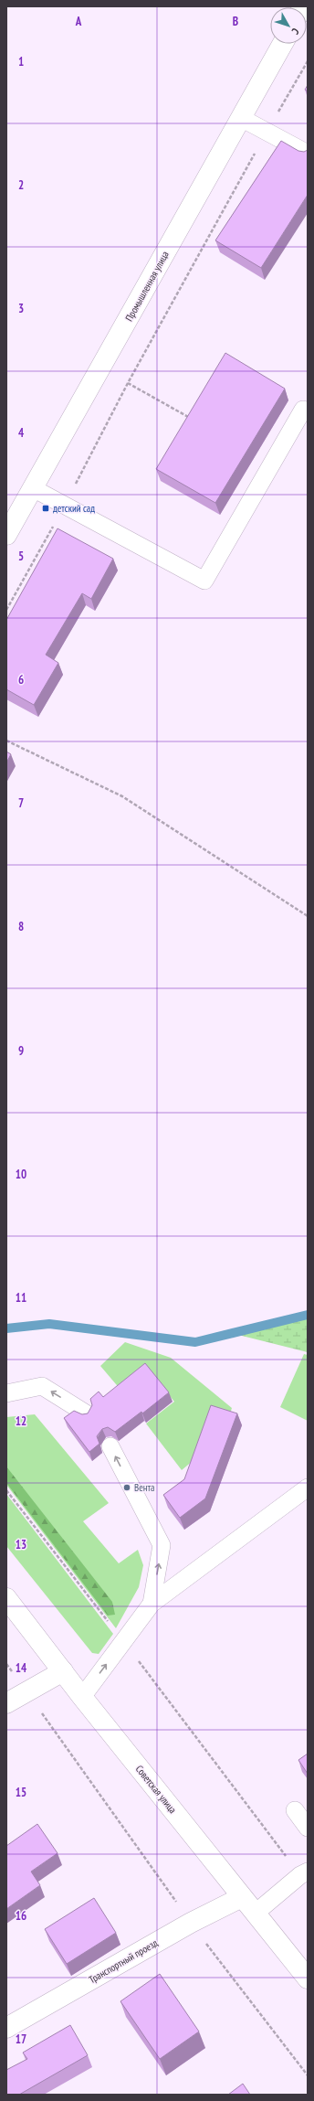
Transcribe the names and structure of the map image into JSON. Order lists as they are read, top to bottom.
{
  "streets": {
    "street": ["Промышленная улица", "Советская улица", "Транспортный проезд"]
  },
  "crossings": [
    ["Советская улица", "Транспортный проезд"]
  ],
  "places": {
    "transit": ["детский сад"],
    "other": ["Вента"]
  },
  "north": "bottom right",
  "grid": {
    "columns": ["A", "B"],
    "rows": [
      "1",
      "2",
      "3",
      "4",
      "5",
      "6",
      "7",
      "8",
      "9",
      "10",
      "11",
      "12",
      "13",
      "14",
      "15",
      "16",
      "17"
    ]
  }
}
